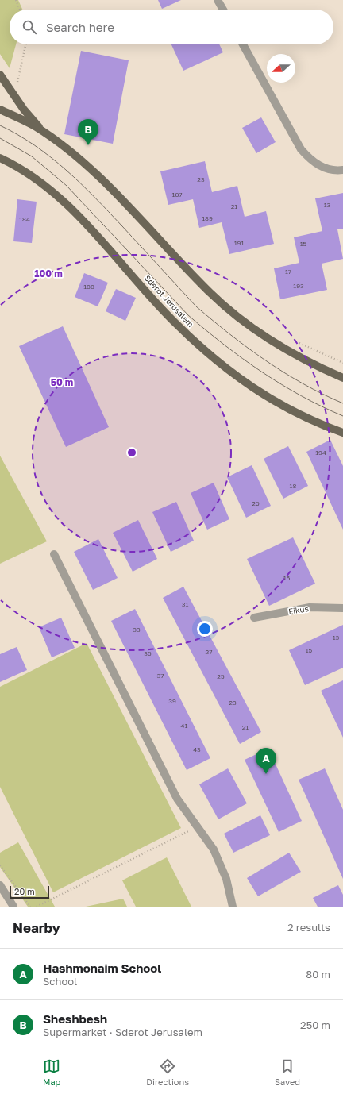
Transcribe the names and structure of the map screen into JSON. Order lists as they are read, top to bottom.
{
  "streets": {
    "main road": ["Sderot Jerusalem"],
    "street": ["Fikus"]
  },
  "house_numbers": [
    "23",
    "187",
    "13",
    "21",
    "189",
    "184",
    "191",
    "15",
    "17",
    "193",
    "188",
    "194",
    "18",
    "20",
    "16",
    "31",
    "33",
    "13",
    "15",
    "27",
    "35",
    "37",
    "25",
    "39",
    "23",
    "41",
    "21",
    "43"
  ],
  "scale_bar": "20 m",
  "north": "left",
  "page": {
    "search": "Search here",
    "pins": ["B", "A"],
    "scale": "20 m",
    "heading": ["Nearby", "2 results"],
    "list": [
      {
        "mark": "A",
        "name": "Hashmonaim School",
        "note": "School",
        "value": "80 m"
      },
      {
        "mark": "B",
        "name": "Sheshbesh",
        "note": "Supermarket · Sderot Jerusalem",
        "value": "250 m"
      }
    ],
    "nav": ["Map", "Directions", "Saved"]
  },
  "rings": ["100 m", "50 m"]
}
